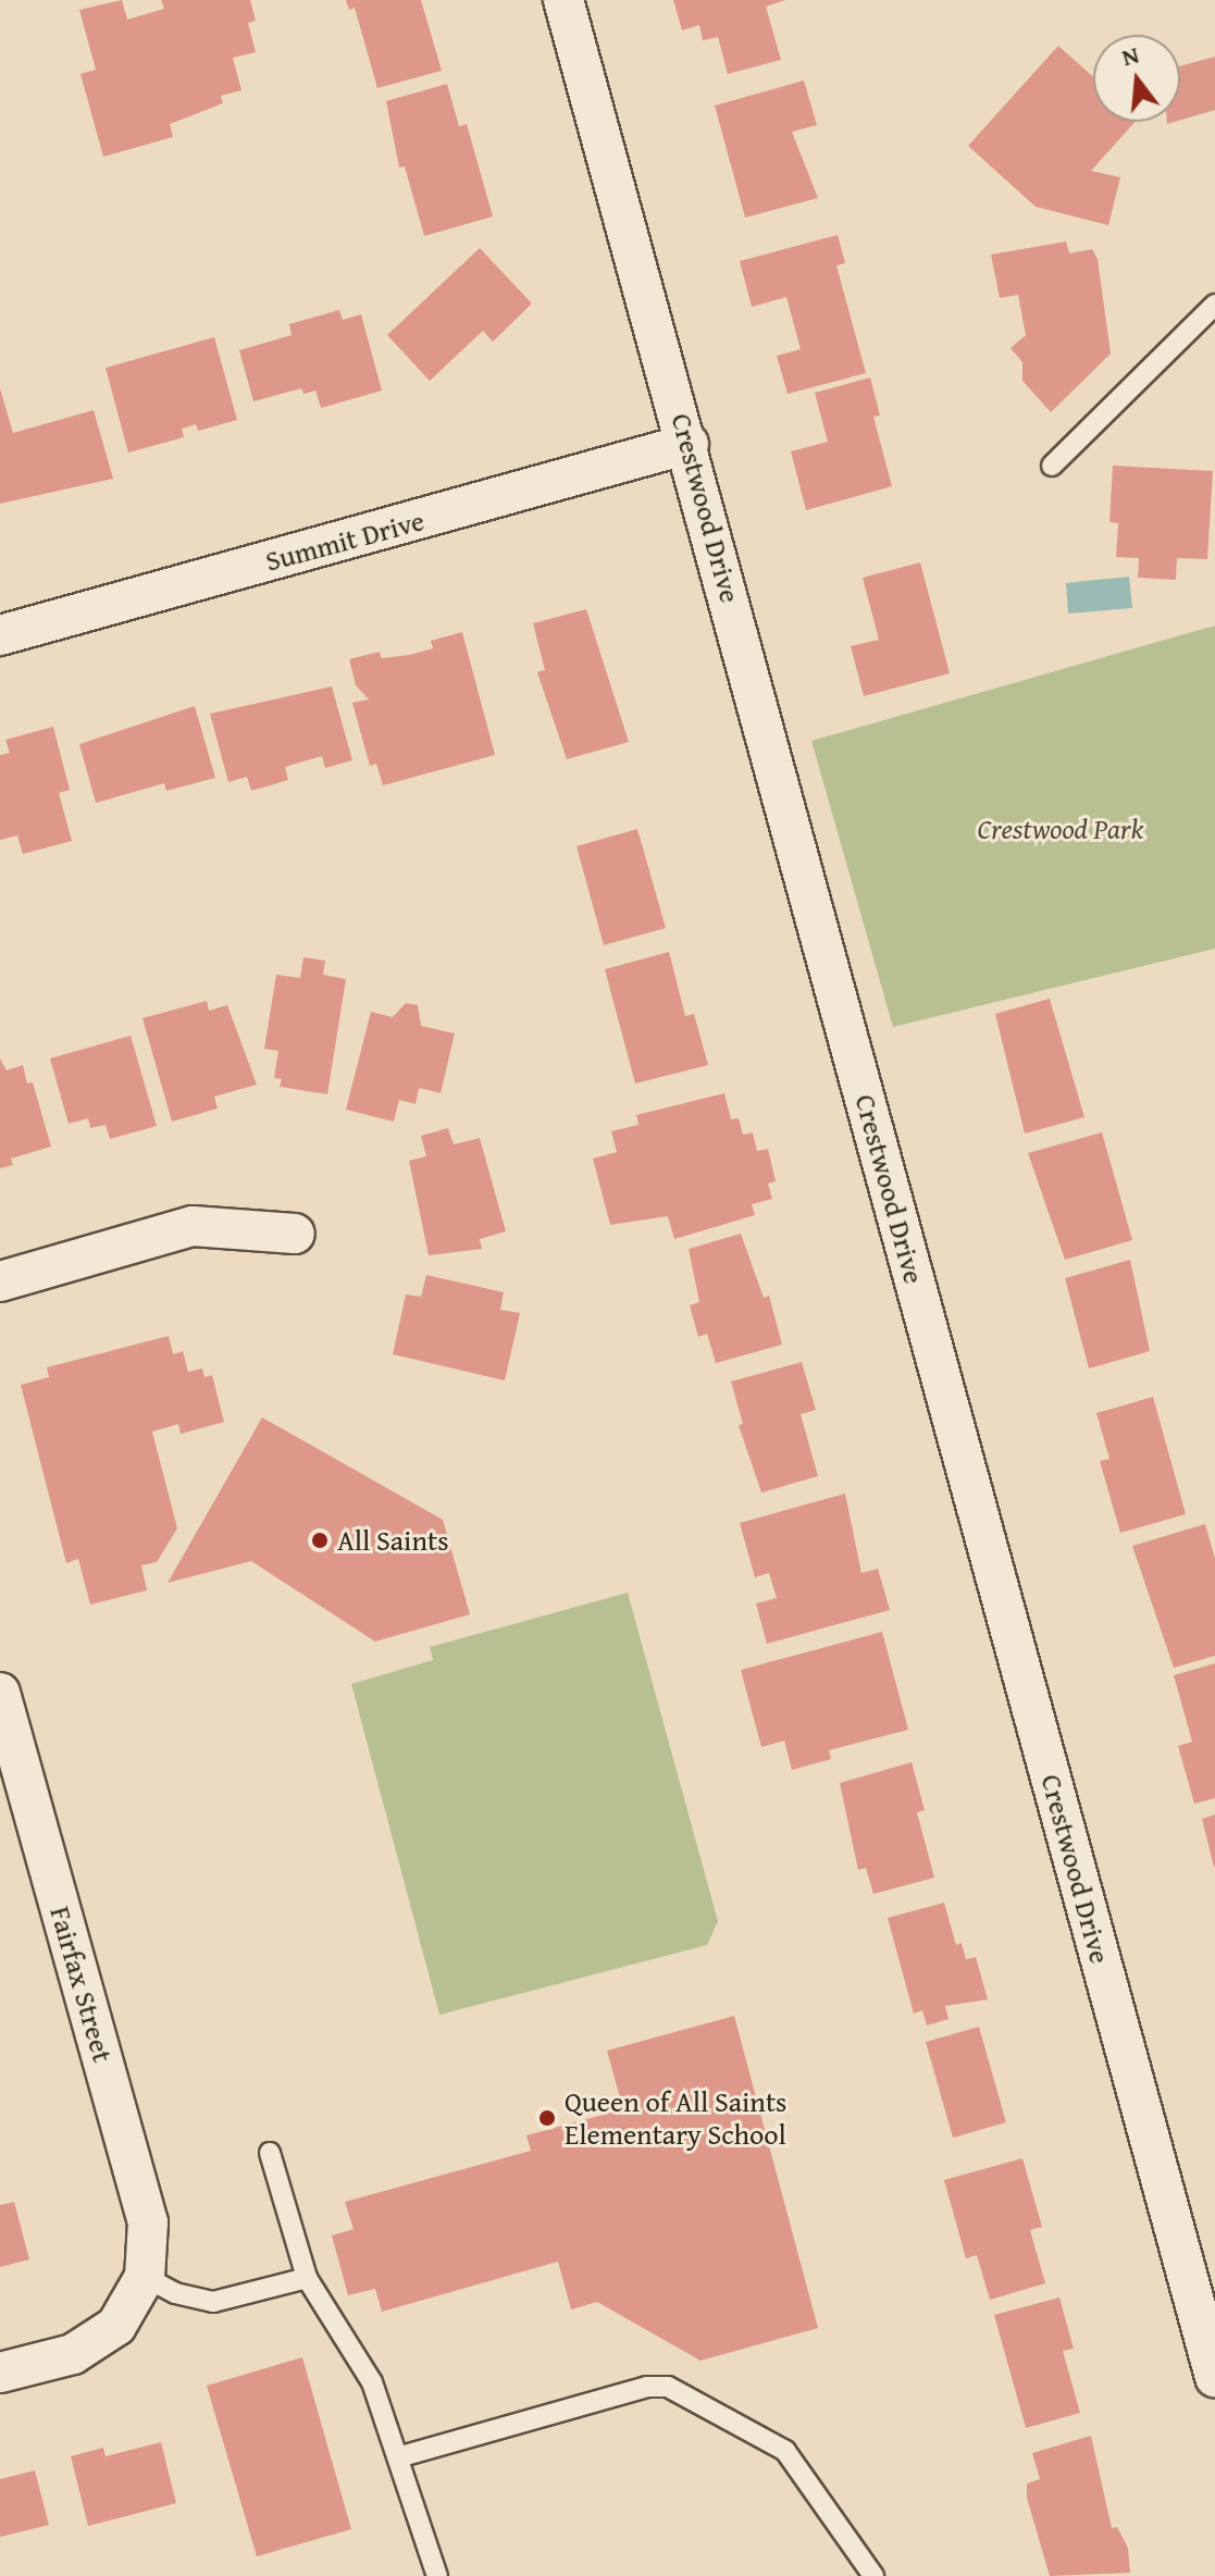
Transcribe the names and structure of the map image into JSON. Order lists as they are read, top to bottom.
{
  "streets": {
    "street": ["Crestwood Drive", "Summit Drive", "Fairfax Street"]
  },
  "crossings": [
    ["Crestwood Drive", "Summit Drive"]
  ],
  "parks": ["Crestwood Park"],
  "places": ["All Saints", "Queen of All Saints Elementary School"],
  "north": "top"
}
